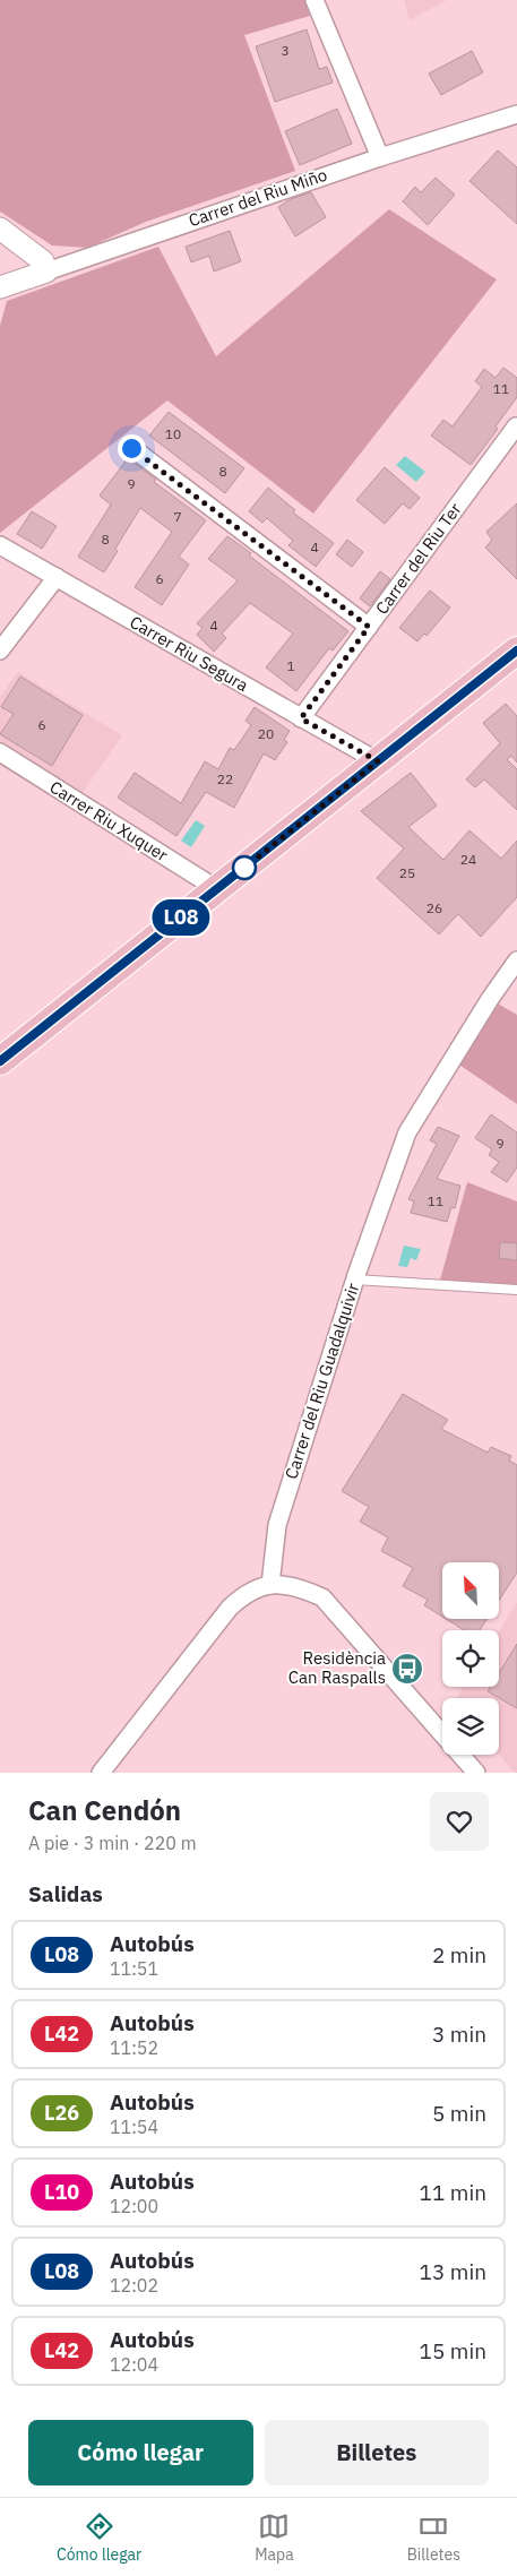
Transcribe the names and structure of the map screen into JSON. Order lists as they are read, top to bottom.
{
  "streets": {
    "street": [
      "Carrer del Riu Miño",
      "Carrer del Riu Ter",
      "Carrer Riu Segura",
      "Carrer Riu Xuquer",
      "Carrer del Riu Guadalquivir"
    ]
  },
  "crossings": [
    ["Carrer del Riu Ter", "Carrer Riu Segura"]
  ],
  "places": {
    "bus stop": ["Residència Can Raspalls"]
  },
  "lines": ["bus line L08"],
  "house_numbers": [
    "3",
    "11",
    "10",
    "8",
    "9",
    "7",
    "8",
    "4",
    "6",
    "4",
    "1",
    "6",
    "20",
    "22",
    "24",
    "25",
    "26",
    "9",
    "11"
  ],
  "north": "top left",
  "page": {
    "on_map": "L08",
    "heading": [
      ["Can Cendón", "A pie · 3 min · 220 m"],
      "Salidas"
    ],
    "list": [
      {
        "mark": "L08",
        "name": "Autobús",
        "note": "11:51",
        "value": "2 min"
      },
      {
        "mark": "L42",
        "name": "Autobús",
        "note": "11:52",
        "value": "3 min"
      },
      {
        "mark": "L26",
        "name": "Autobús",
        "note": "11:54",
        "value": "5 min"
      },
      {
        "mark": "L10",
        "name": "Autobús",
        "note": "12:00",
        "value": "11 min"
      },
      {
        "mark": "L08",
        "name": "Autobús",
        "note": "12:02",
        "value": "13 min"
      },
      {
        "mark": "L42",
        "name": "Autobús",
        "note": "12:04",
        "value": "15 min"
      }
    ],
    "buttons": ["Cómo llegar", "Billetes"],
    "tabs": ["Cómo llegar", "Mapa", "Billetes"]
  }
}
